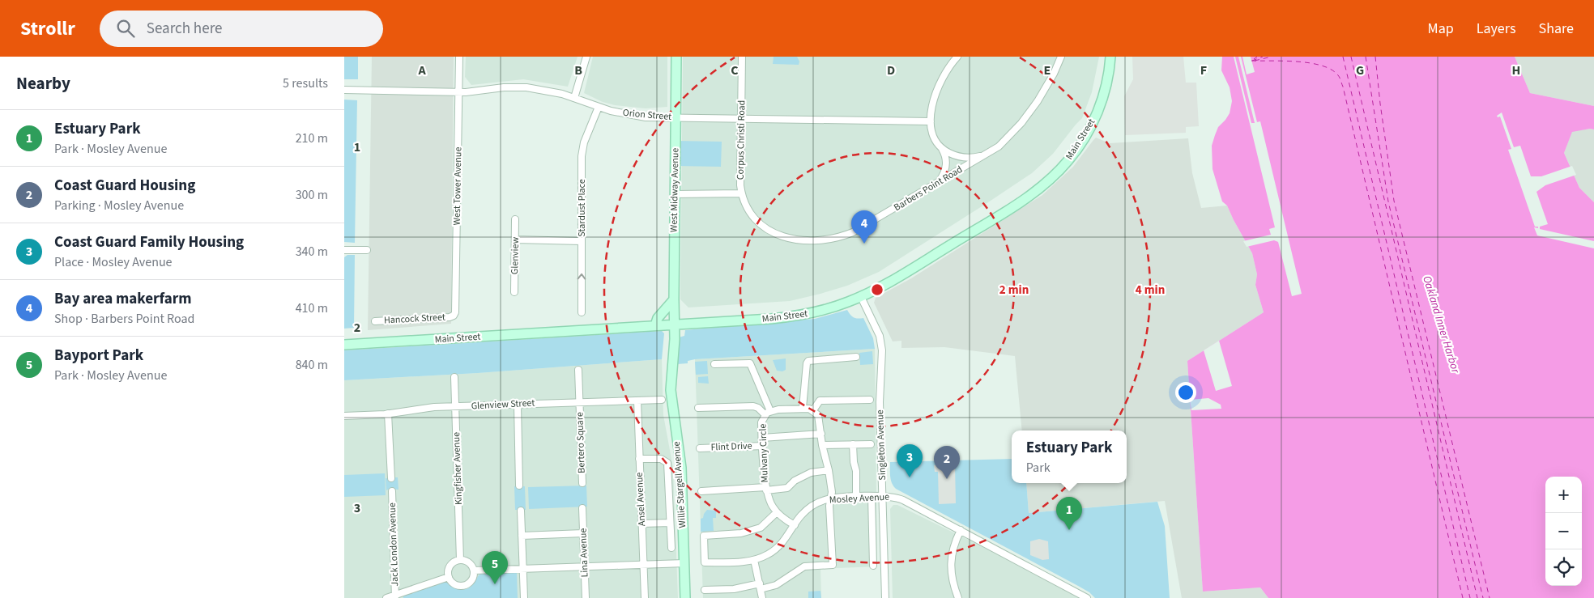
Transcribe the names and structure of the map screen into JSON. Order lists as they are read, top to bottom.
{
  "streets": {
    "street": [
      "Orion Street",
      "Main Street",
      "Corpus Christi Road",
      "West Tower Avenue",
      "Barbers Point Road",
      "West Midway Avenue",
      "Stardust Place",
      "Glenview",
      "Hancock Street",
      "Glenview Street",
      "Bertero Square",
      "Singleton Avenue",
      "Flint Drive",
      "Mulvany Circle",
      "Kingfisher Avenue",
      "Willie Stargell Avenue",
      "Mosley Avenue",
      "Ansel Avenue",
      "Jack London Avenue",
      "Lina Avenue"
    ]
  },
  "crossings": [
    ["Orion Street", "Corpus Christi Road"],
    ["Orion Street", "West Tower Avenue"],
    ["Orion Street", "West Midway Avenue"],
    ["Orion Street", "Stardust Place"],
    ["Main Street", "West Midway Avenue"],
    ["Main Street", "Singleton Avenue"],
    ["Main Street", "Willie Stargell Avenue"],
    ["Corpus Christi Road", "Barbers Point Road"],
    ["West Tower Avenue", "Hancock Street"],
    ["West Midway Avenue", "Willie Stargell Avenue"],
    ["Glenview Street", "Bertero Square"],
    ["Glenview Street", "Kingfisher Avenue"],
    ["Glenview Street", "Ansel Avenue"],
    ["Singleton Avenue", "Mosley Avenue"],
    ["Flint Drive", "Mulvany Circle"],
    ["Mulvany Circle", "Mosley Avenue"]
  ],
  "water": ["Oakland Inner Harbor"],
  "page": {
    "header": "Strollr",
    "search": "Search here",
    "nav": ["Map", "Layers", "Share"],
    "heading": ["Nearby", "5 results"],
    "list": [
      {
        "mark": "1",
        "name": "Estuary Park",
        "note": "Park · Mosley Avenue",
        "value": "210 m"
      },
      {
        "mark": "2",
        "name": "Coast Guard Housing",
        "note": "Parking · Mosley Avenue",
        "value": "300 m"
      },
      {
        "mark": "3",
        "name": "Coast Guard Family Housing",
        "note": "Place · Mosley Avenue",
        "value": "340 m"
      },
      {
        "mark": "4",
        "name": "Bay area makerfarm",
        "note": "Shop · Barbers Point Road",
        "value": "410 m"
      },
      {
        "mark": "5",
        "name": "Bayport Park",
        "note": "Park · Mosley Avenue",
        "value": "840 m"
      }
    ],
    "pins": [
      "4",
      "3",
      "2",
      "1",
      "5"
    ],
    "popup": ["Estuary Park", "Park"],
    "map_buttons": ["+", "−"]
  },
  "grid": {
    "columns": [
      "A",
      "B",
      "C",
      "D",
      "E",
      "F",
      "G",
      "H"
    ],
    "rows": ["1", "2", "3"]
  },
  "rings": ["2 min", "4 min"]
}
